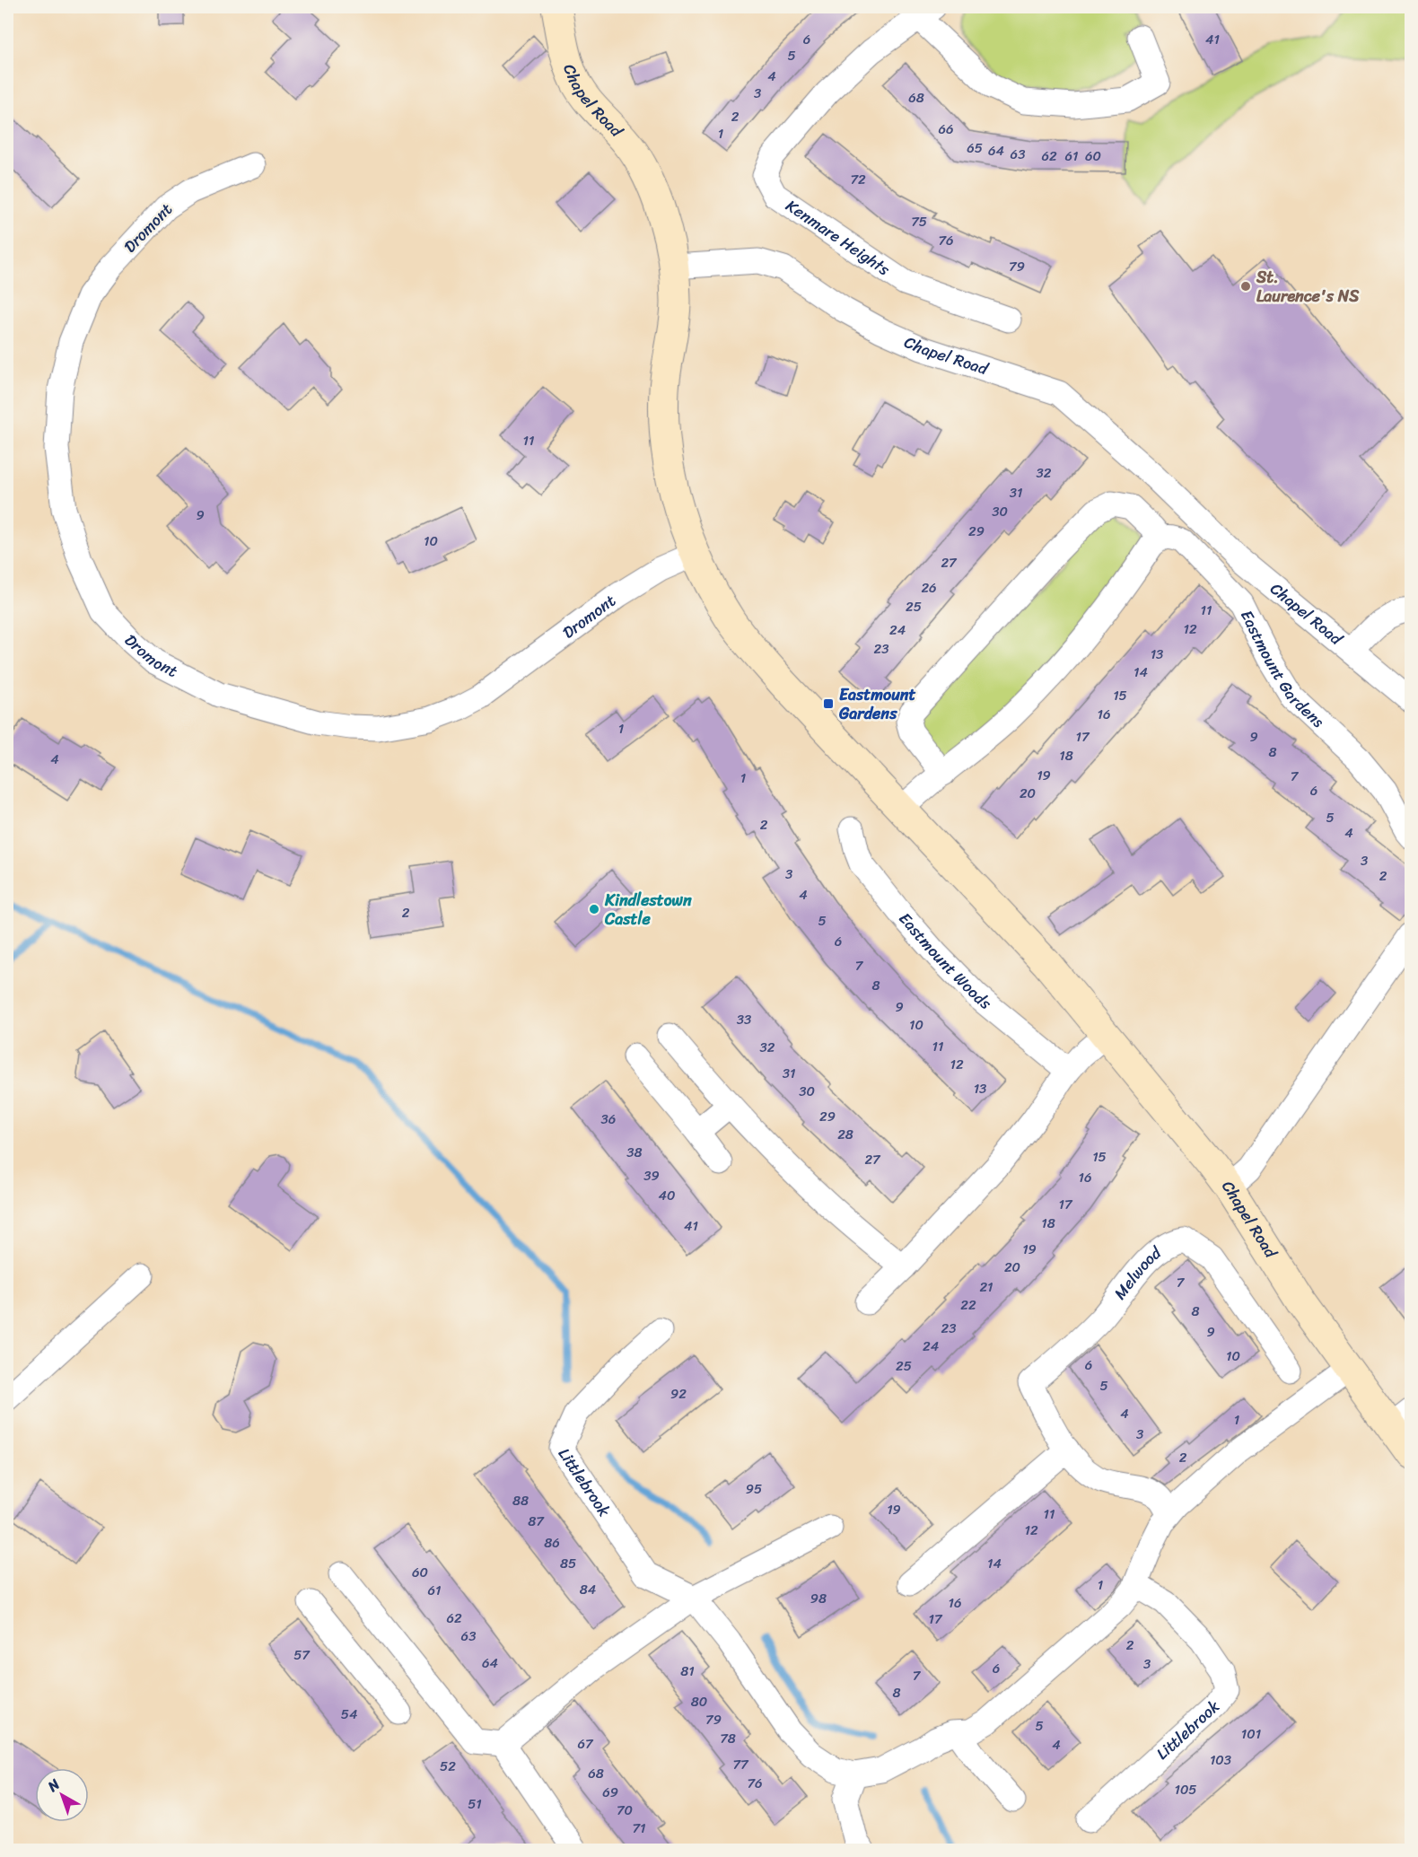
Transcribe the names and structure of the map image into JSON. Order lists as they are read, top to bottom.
{
  "streets": {
    "street": [
      "Chapel Road",
      "Dromont",
      "Kenmare Heights",
      "Eastmount Gardens",
      "Eastmount Woods",
      "Melwood",
      "Littlebrook"
    ]
  },
  "crossings": [
    ["Chapel Road", "Littlebrook"],
    ["Melwood", "Littlebrook"]
  ],
  "places": {
    "other": ["St. Laurence's NS", "Kindlestown Castle"],
    "transit": ["Eastmount Gardens"]
  },
  "house_numbers": [
    "6",
    "41",
    "5",
    "4",
    "3",
    "68",
    "2",
    "66",
    "1",
    "65",
    "64",
    "63",
    "62",
    "61",
    "60",
    "72",
    "75",
    "76",
    "79",
    "11",
    "32",
    "31",
    "30",
    "9",
    "29",
    "10",
    "27",
    "26",
    "25",
    "11",
    "12",
    "24",
    "23",
    "13",
    "14",
    "15",
    "16",
    "1",
    "17",
    "9",
    "8",
    "18",
    "4",
    "19",
    "7",
    "1",
    "6",
    "20",
    "5",
    "2",
    "4",
    "3",
    "3",
    "2",
    "4",
    "2",
    "5",
    "6",
    "7",
    "8",
    "9",
    "33",
    "10",
    "11",
    "32",
    "12",
    "31",
    "13",
    "30",
    "29",
    "36",
    "28",
    "38",
    "15",
    "27",
    "39",
    "16",
    "40",
    "17",
    "18",
    "41",
    "19",
    "20",
    "7",
    "21",
    "22",
    "8",
    "23",
    "9",
    "24",
    "10",
    "6",
    "25",
    "5",
    "92",
    "4",
    "1",
    "3",
    "2",
    "95",
    "88",
    "19",
    "11",
    "87",
    "12",
    "86",
    "85",
    "14",
    "60",
    "1",
    "84",
    "61",
    "98",
    "16",
    "62",
    "17",
    "63",
    "2",
    "57",
    "64",
    "3",
    "6",
    "81",
    "7",
    "8",
    "80",
    "54",
    "79",
    "5",
    "101",
    "78",
    "67",
    "4",
    "103",
    "77",
    "52",
    "68",
    "76",
    "105",
    "69",
    "51",
    "70",
    "71"
  ],
  "north": "top left"
}
